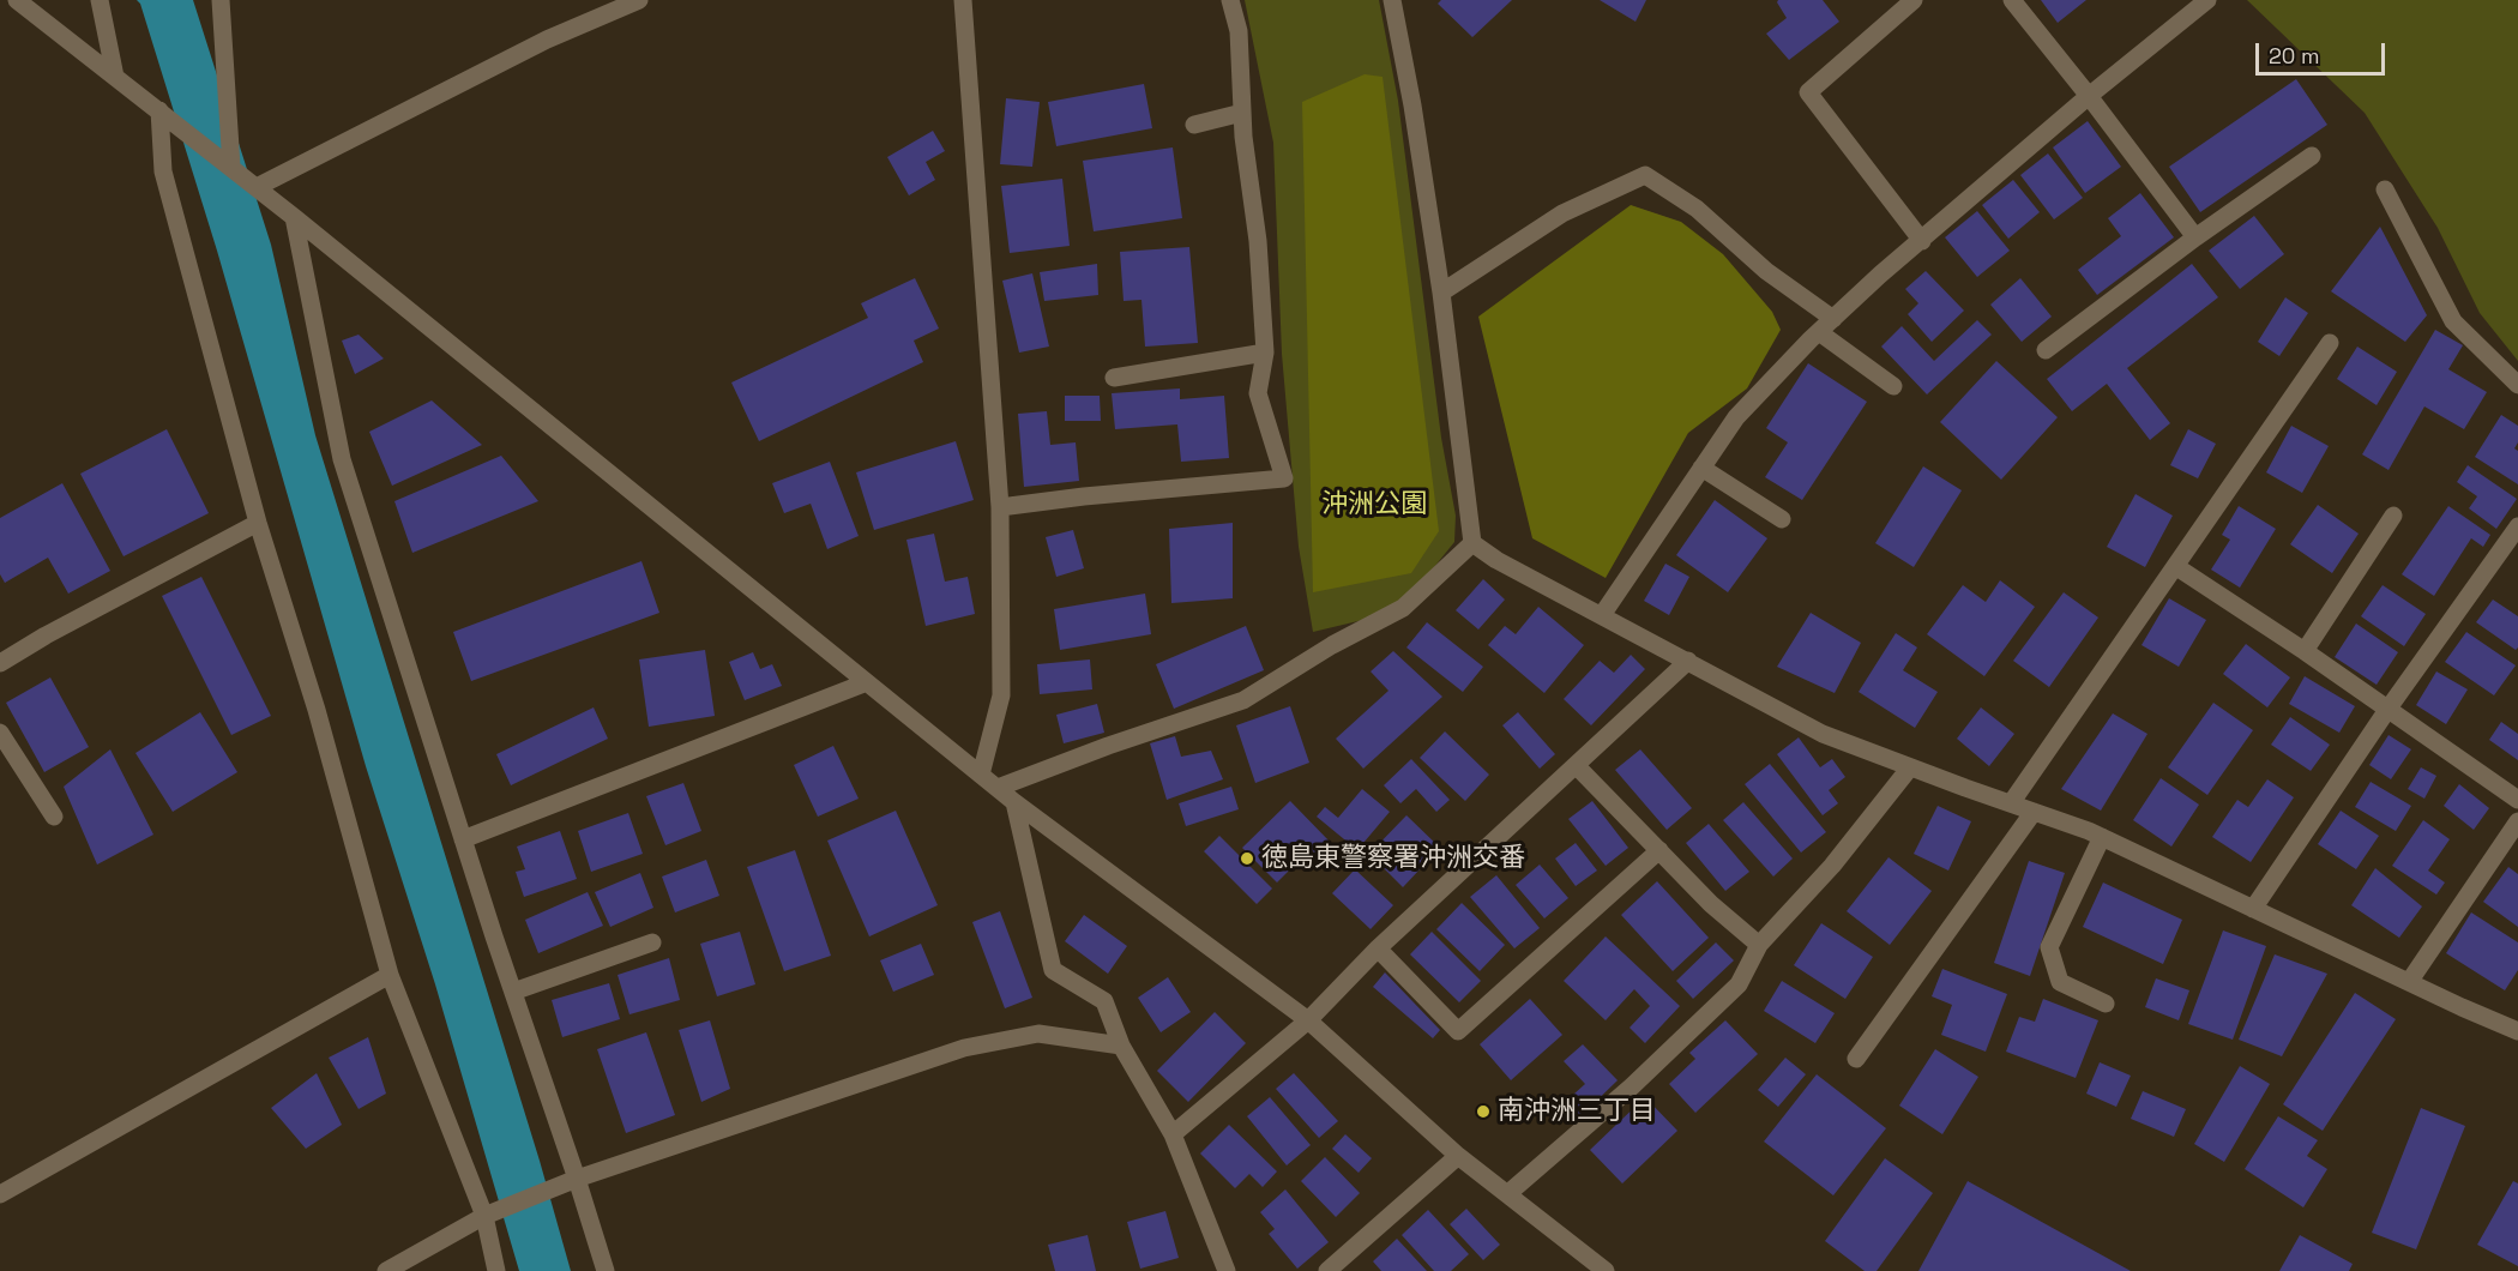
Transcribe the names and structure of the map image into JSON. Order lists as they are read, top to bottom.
{
  "parks": ["沖洲公園"],
  "places": ["徳島東警察署沖洲交番", "南沖洲三丁目"],
  "scale_bar": "20 m"
}
